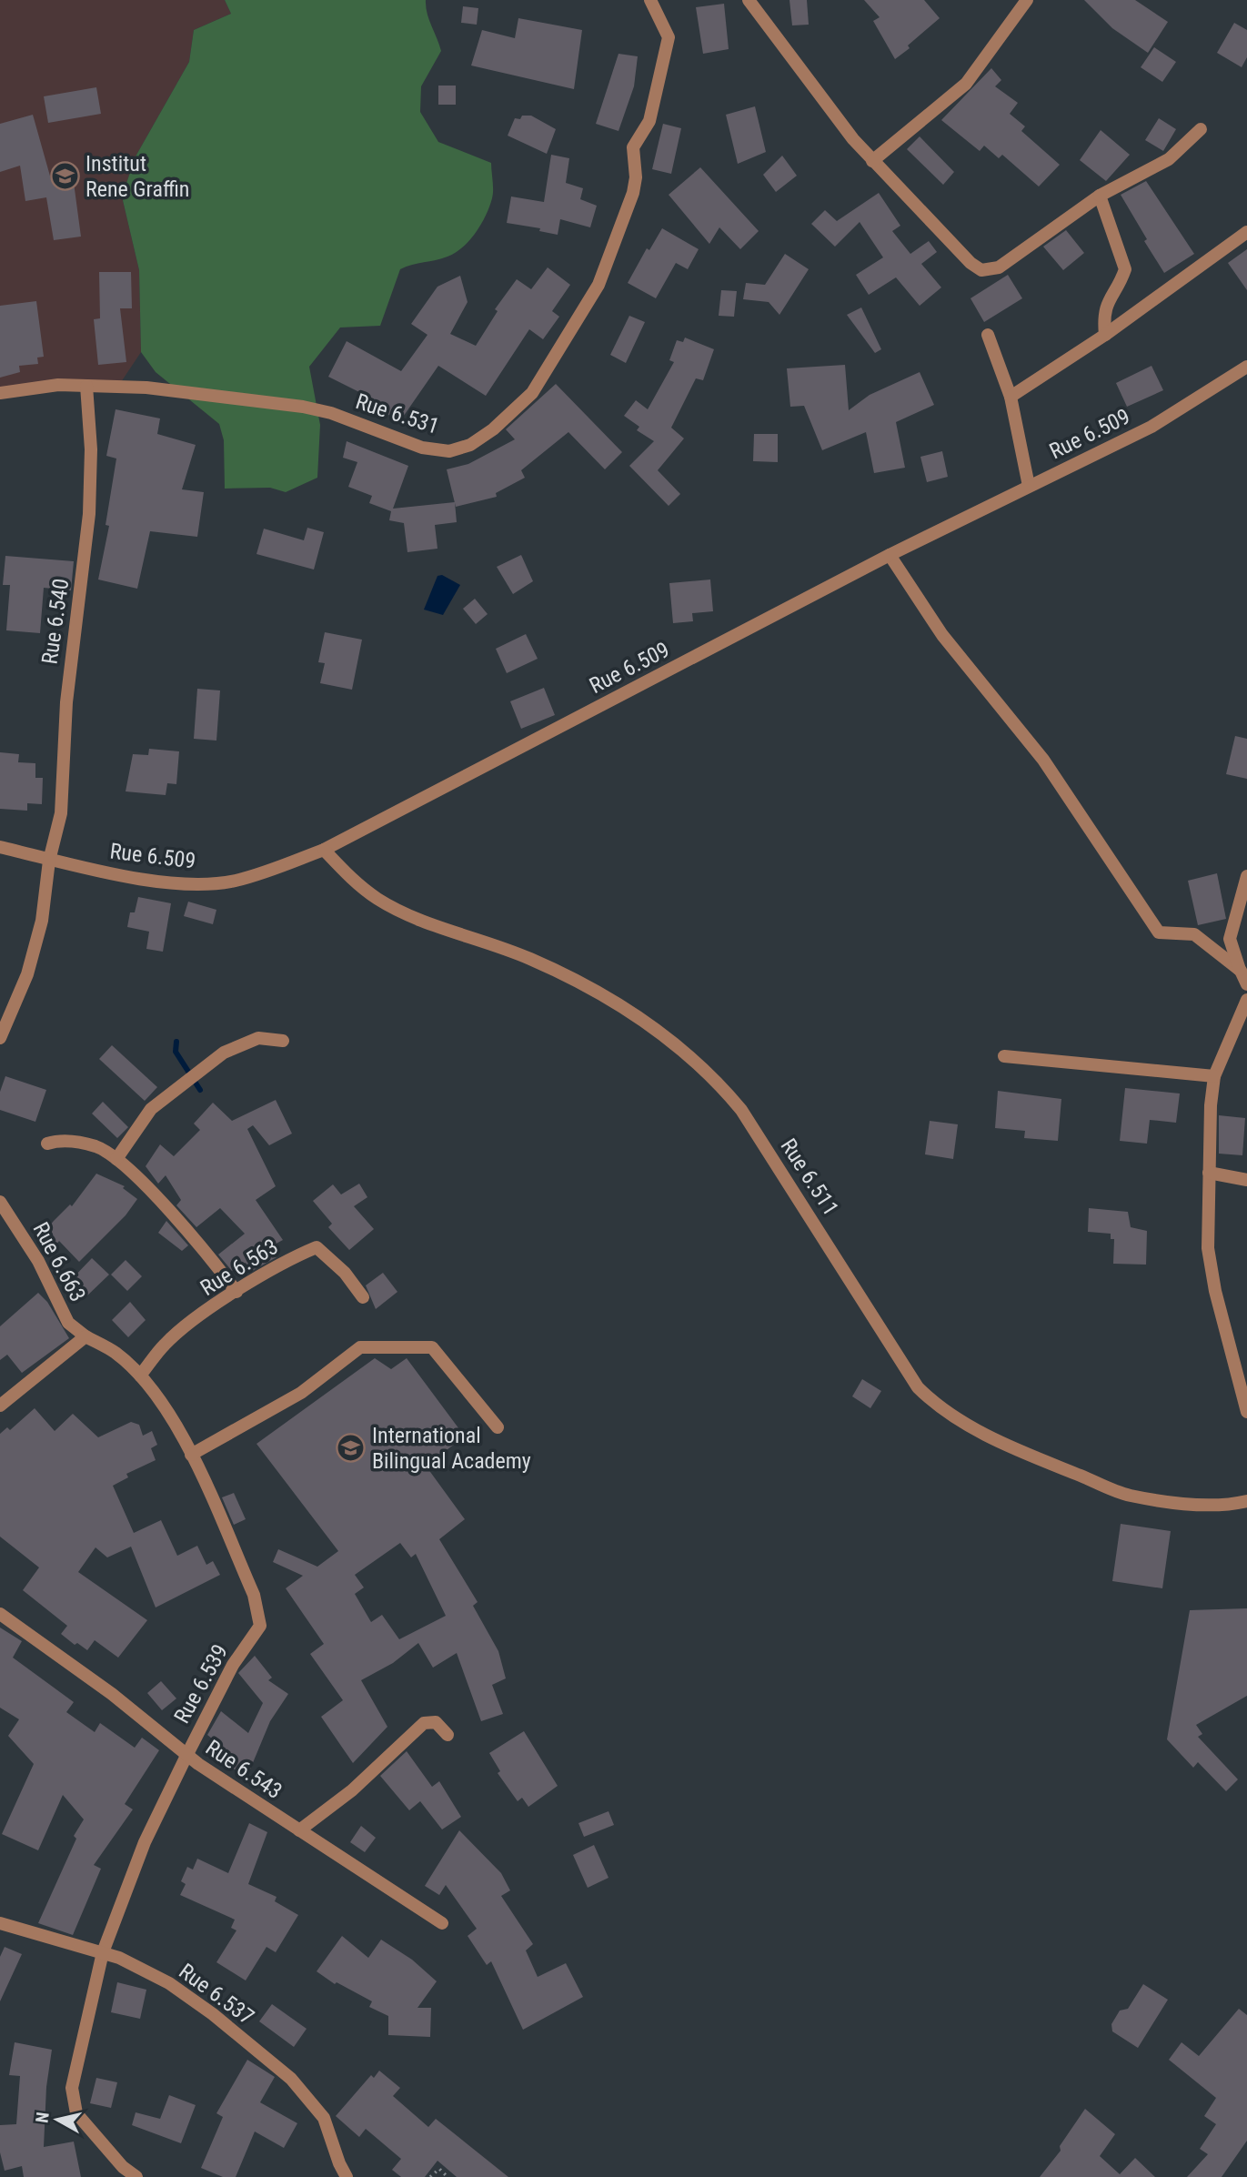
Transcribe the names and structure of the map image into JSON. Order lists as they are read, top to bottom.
{
  "streets": {
    "street": [
      "Rue 6.531",
      "Rue 6.509",
      "Rue 6.540",
      "Rue 6.511",
      "Rue 6.663",
      "Rue 6.563",
      "Rue 6.539",
      "Rue 6.543",
      "Rue 6.537"
    ]
  },
  "crossings": [
    ["Rue 6.531", "Rue 6.540"],
    ["Rue 6.509", "Rue 6.540"],
    ["Rue 6.509", "Rue 6.511"],
    ["Rue 6.663", "Rue 6.539"],
    ["Rue 6.563", "Rue 6.539"],
    ["Rue 6.539", "Rue 6.543"],
    ["Rue 6.539", "Rue 6.537"]
  ],
  "places": {
    "school or university": ["Institut Rene Graffin", "International Bilingual Academy"]
  },
  "north": "left"
}
